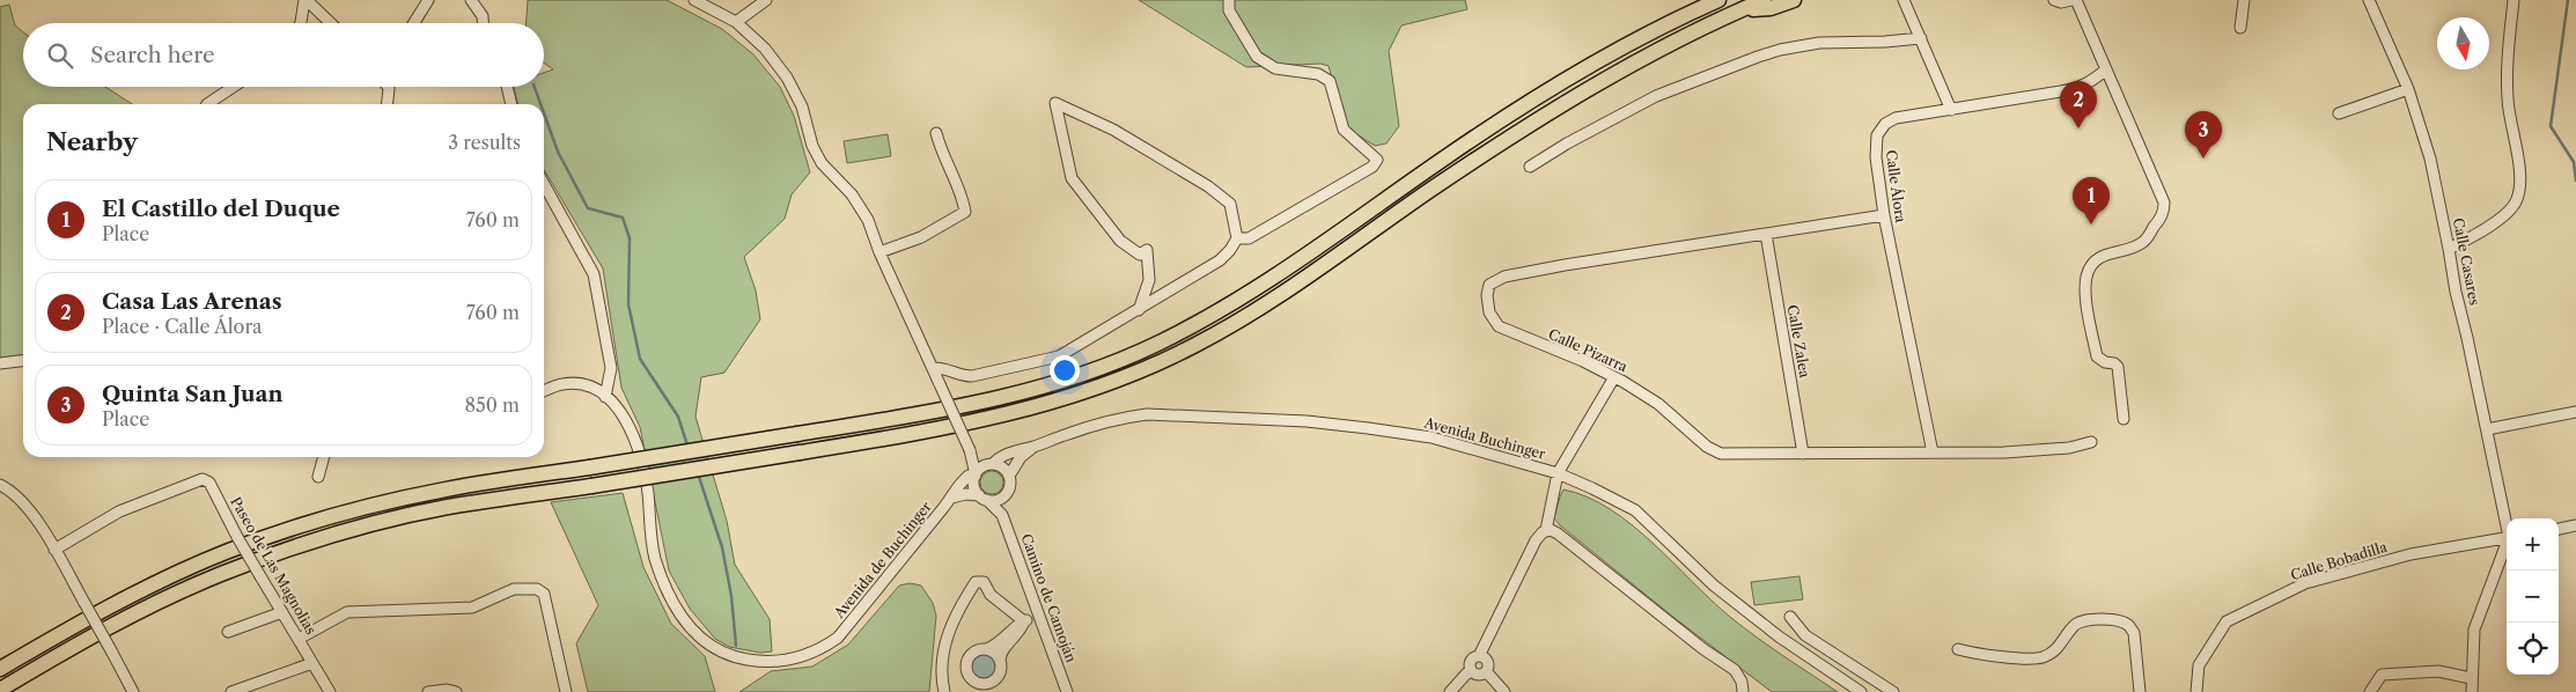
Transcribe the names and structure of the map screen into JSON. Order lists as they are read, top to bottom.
{
  "streets": {
    "street": [
      "Calle Álora",
      "Calle Casares",
      "Calle Zalea",
      "Calle Pizarra",
      "Avenida Buchinger",
      "Avenida de Buchinger",
      "Calle Bobadilla",
      "Paseo de Las Magnolias",
      "Camino de Camoján"
    ]
  },
  "crossings": [
    ["Calle Álora", "Calle Pizarra"],
    ["Calle Zalea", "Calle Pizarra"],
    ["Avenida Buchinger", "Avenida de Buchinger"],
    ["Avenida Buchinger", "Camino de Camoján"],
    ["Avenida de Buchinger", "Camino de Camoján"]
  ],
  "north": "bottom",
  "page": {
    "search": "Search here",
    "pins": ["2", "3", "1"],
    "heading": ["Nearby", "3 results"],
    "list": [
      {
        "mark": "1",
        "name": "El Castillo del Duque",
        "note": "Place",
        "value": "760 m"
      },
      {
        "mark": "2",
        "name": "Casa Las Arenas",
        "note": "Place · Calle Álora",
        "value": "760 m"
      },
      {
        "mark": "3",
        "name": "Quinta San Juan",
        "note": "Place",
        "value": "850 m"
      }
    ],
    "map_buttons": ["+", "−"]
  }
}
